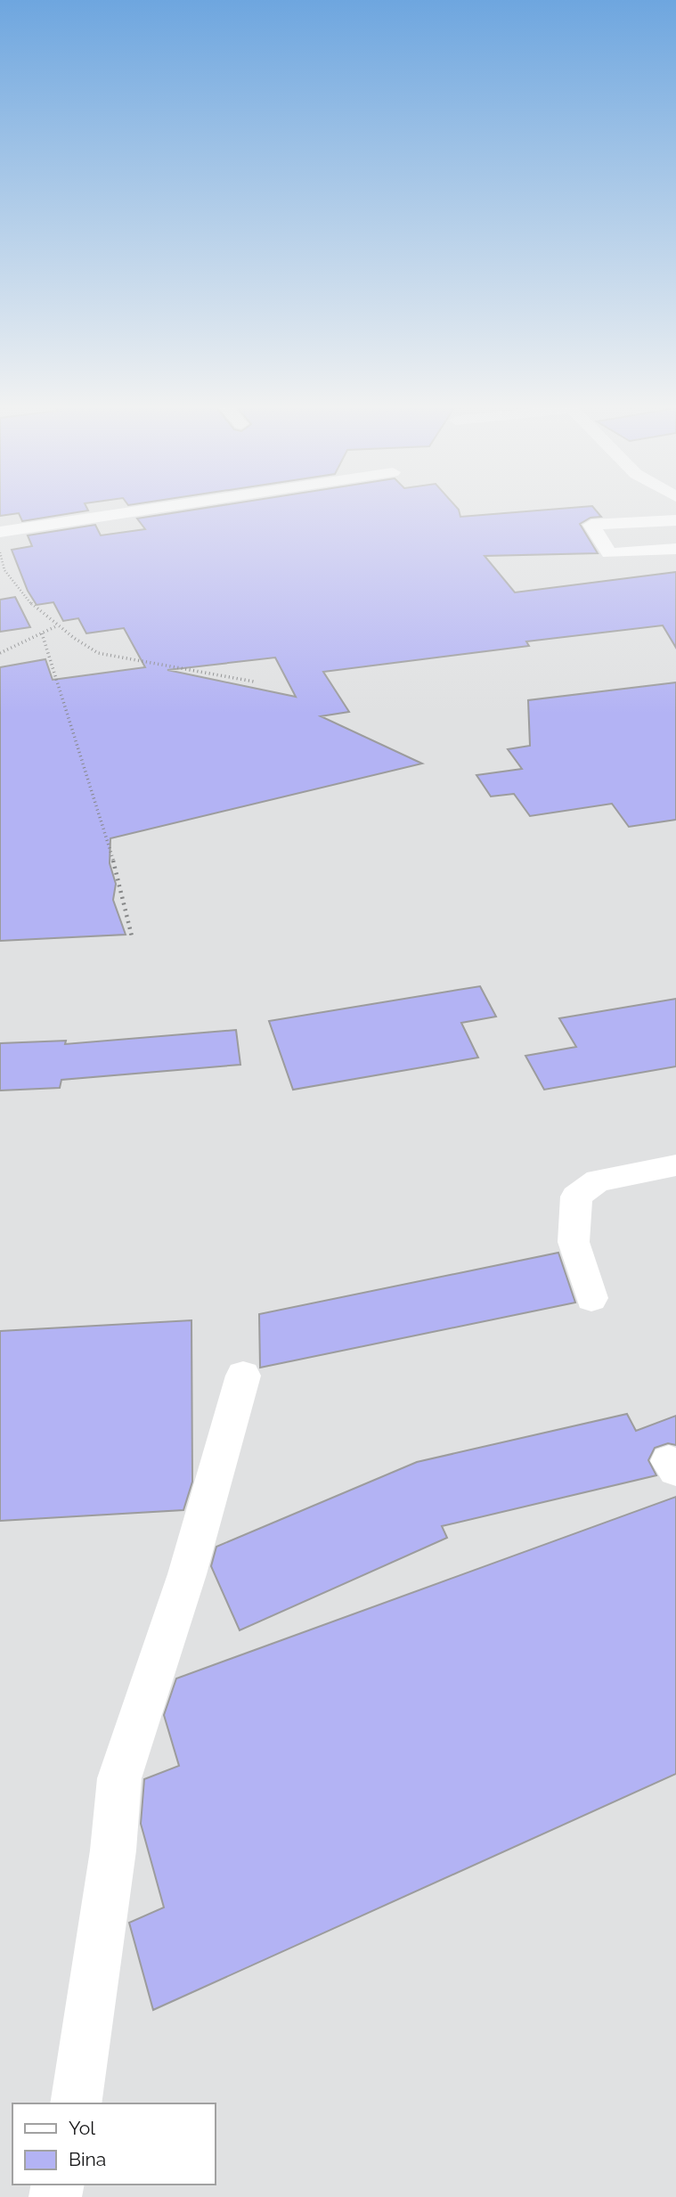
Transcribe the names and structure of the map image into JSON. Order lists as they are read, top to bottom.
{
  "legend": ["Yol", "Bina"]
}
